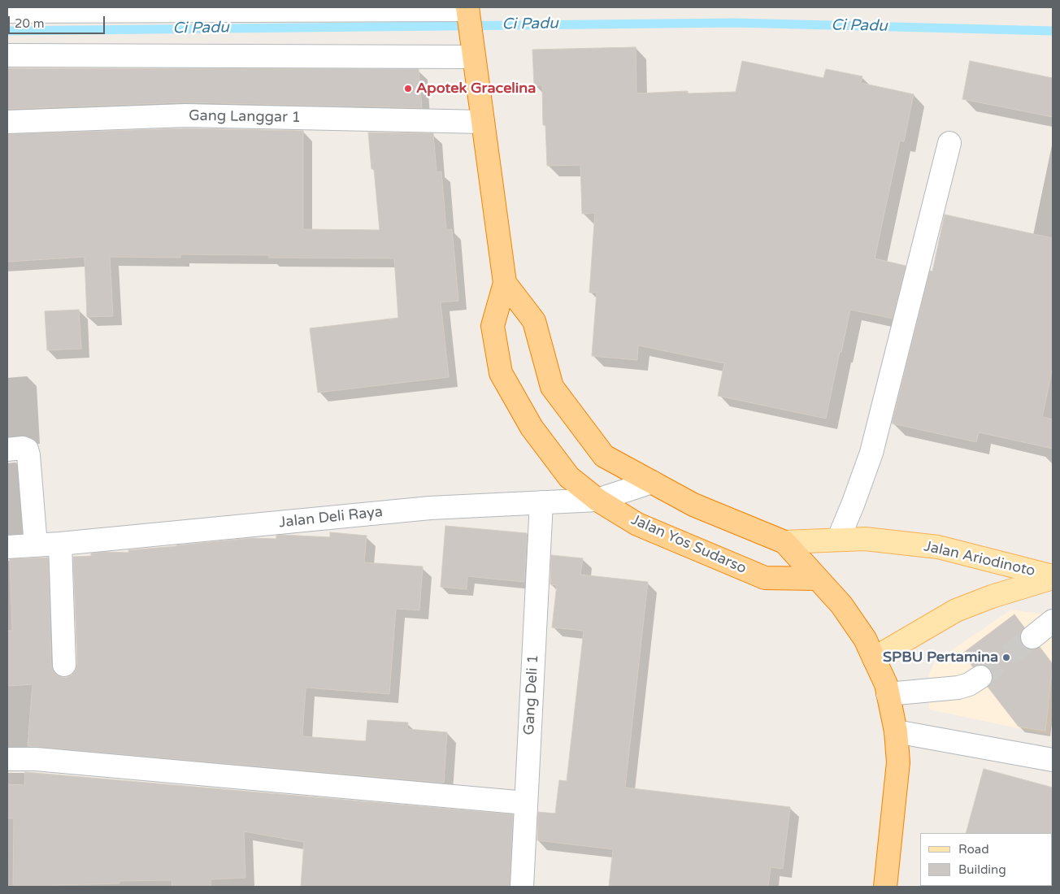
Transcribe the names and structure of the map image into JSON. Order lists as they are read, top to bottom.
{
  "streets": {
    "highway": ["Jalan Yos Sudarso"],
    "main road": ["Jalan Ariodinoto"],
    "street": ["Gang Langgar 1", "Jalan Deli Raya", "Gang Deli 1"]
  },
  "crossings": [
    ["Gang Langgar 1", "Jalan Yos Sudarso"],
    ["Jalan Deli Raya", "Jalan Yos Sudarso"],
    ["Jalan Deli Raya", "Gang Deli 1"],
    ["Jalan Yos Sudarso", "Jalan Ariodinoto"]
  ],
  "water": ["Ci Padu"],
  "places": ["Apotek Gracelina", "SPBU Pertamina"],
  "legend": ["Road", "Building"],
  "scale_bar": "20 m"
}
